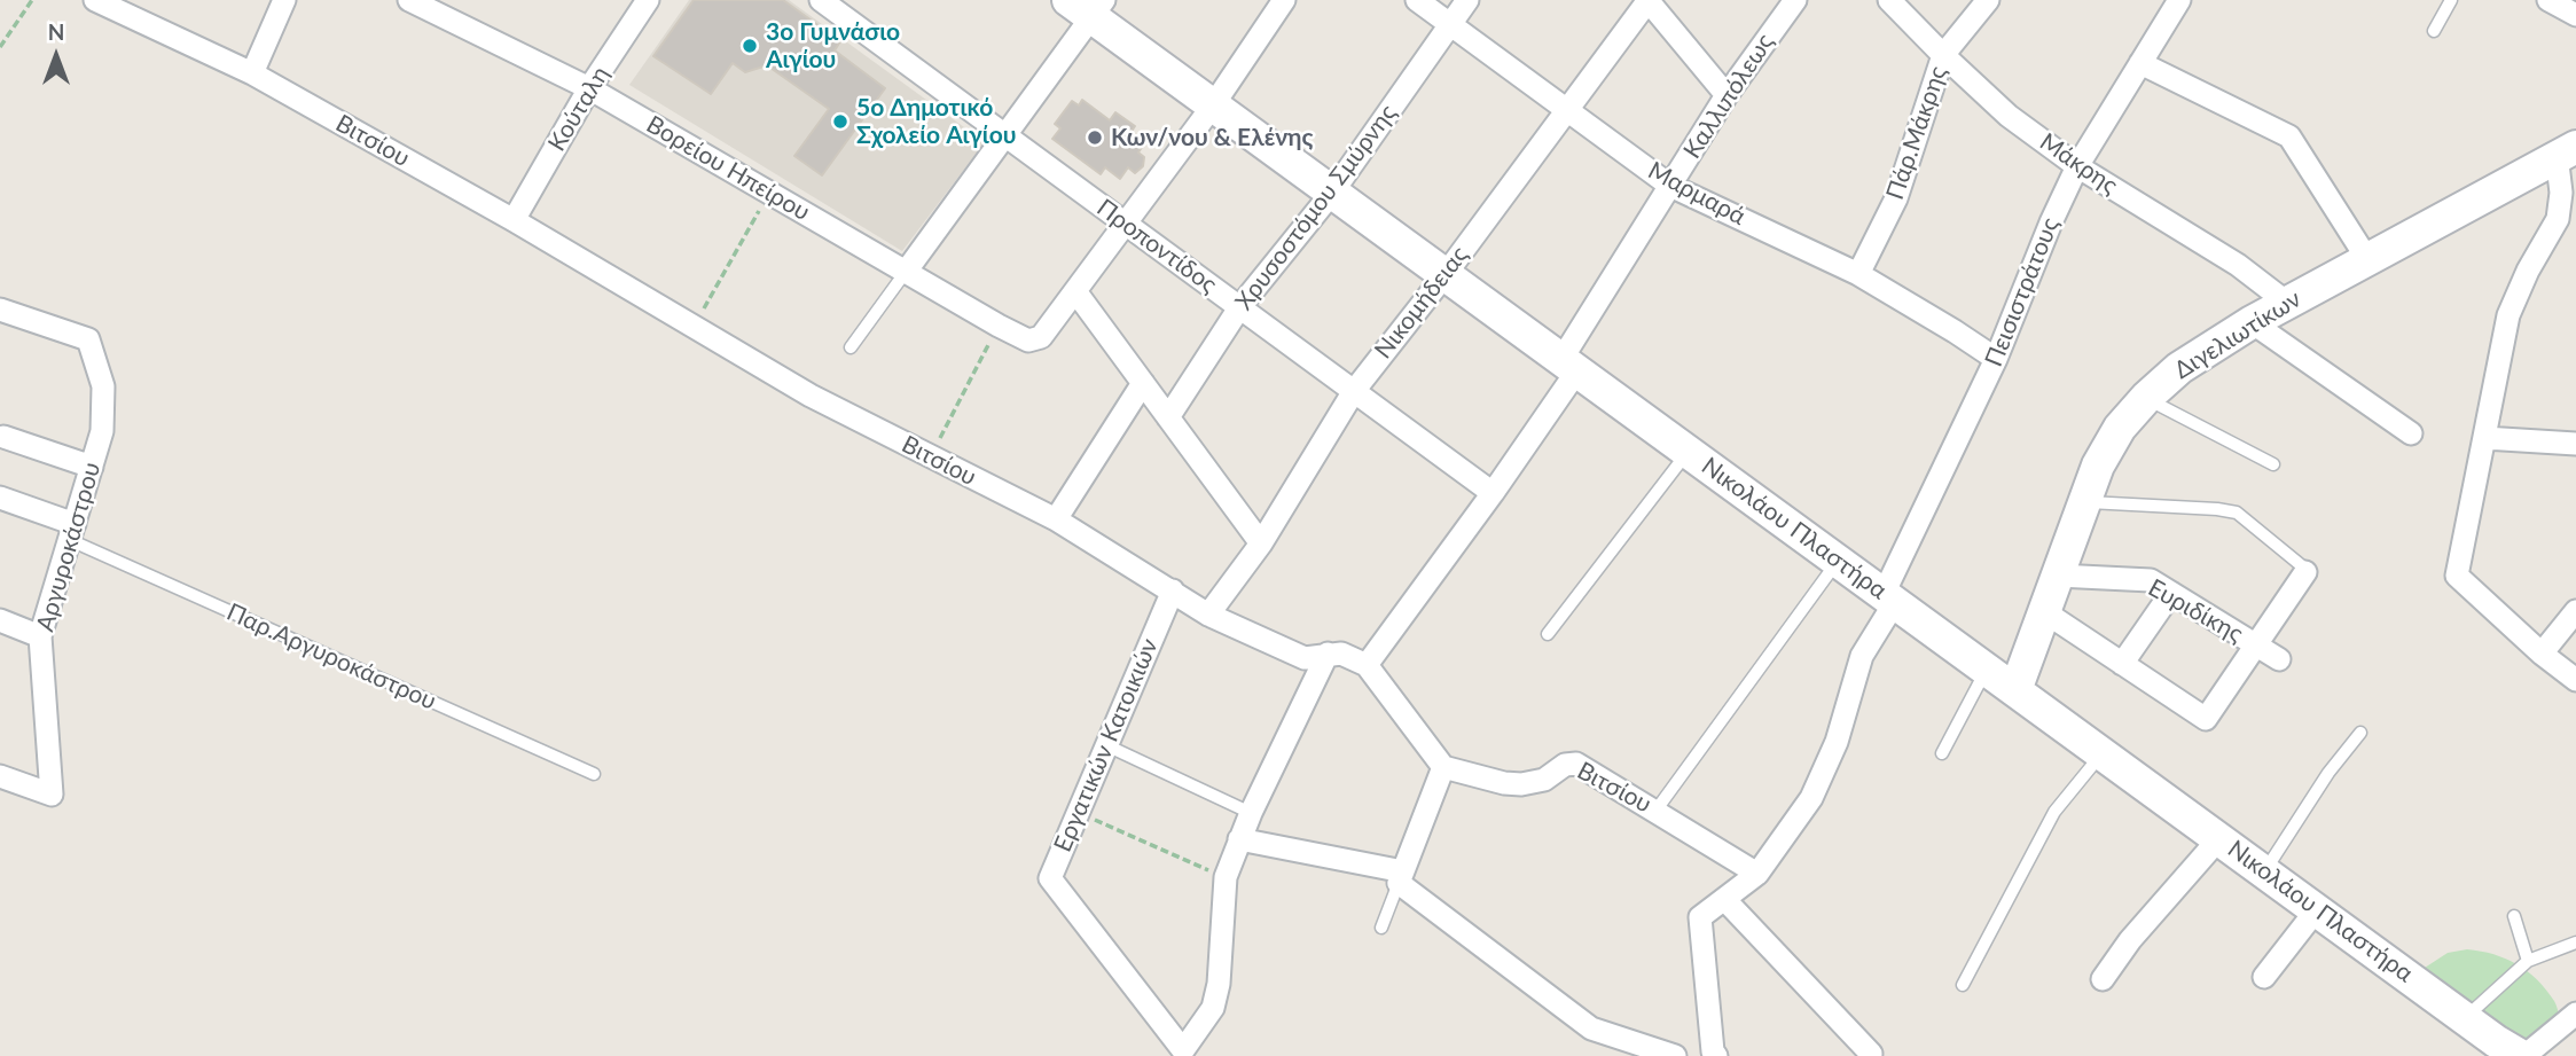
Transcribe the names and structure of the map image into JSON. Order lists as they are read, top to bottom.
{
  "streets": {
    "main road": ["Διγελιωτίκων", "Νικολάου Πλαστήρα"],
    "street": [
      "Καλλιπόλεως",
      "Κούταλη",
      "Πάρ.Μάκρης",
      "Βιτσίου",
      "Μάκρης",
      "Βορείου Ηπείρου",
      "Μαρμαρά",
      "Χρυσοστόμου Σμύρνης",
      "Προποντίδος",
      "Πεισιστράτους",
      "Νικομήδειας",
      "Αργυροκάστρου",
      "Ευριδίκης",
      "Εργατικών Κατοικιών"
    ],
    "lane": ["Παρ.Αργυροκάστρου"]
  },
  "crossings": [
    ["Καλλιπόλεως", "Βιτσίου"],
    ["Καλλιπόλεως", "Μαρμαρά"],
    ["Καλλιπόλεως", "Προποντίδος"],
    ["Καλλιπόλεως", "Νικολάου Πλαστήρα"],
    ["Κούταλη", "Βιτσίου"],
    ["Κούταλη", "Βορείου Ηπείρου"],
    ["Πάρ.Μάκρης", "Μάκρης"],
    ["Πάρ.Μάκρης", "Μαρμαρά"],
    ["Βιτσίου", "Πεισιστράτους"],
    ["Βιτσίου", "Νικομήδειας"],
    ["Βιτσίου", "Εργατικών Κατοικιών"],
    ["Μάκρης", "Πεισιστράτους"],
    ["Μάκρης", "Διγελιωτίκων"],
    ["Μαρμαρά", "Χρυσοστόμου Σμύρνης"],
    ["Μαρμαρά", "Πεισιστράτους"],
    ["Μαρμαρά", "Νικομήδειας"],
    ["Χρυσοστόμου Σμύρνης", "Προποντίδος"],
    ["Χρυσοστόμου Σμύρνης", "Νικολάου Πλαστήρα"],
    ["Προποντίδος", "Νικομήδειας"],
    ["Πεισιστράτους", "Νικολάου Πλαστήρα"],
    ["Νικομήδειας", "Νικολάου Πλαστήρα"],
    ["Διγελιωτίκων", "Νικολάου Πλαστήρα"],
    ["Διγελιωτίκων", "Ευριδίκης"],
    ["Αργυροκάστρου", "Παρ.Αργυροκάστρου"]
  ],
  "places": ["3ο Γυμνάσιο Αιγίου", "5ο Δημοτικό Σχολείο Αιγίου", "Κων/νου & Ελένης"],
  "north": "top"
}
